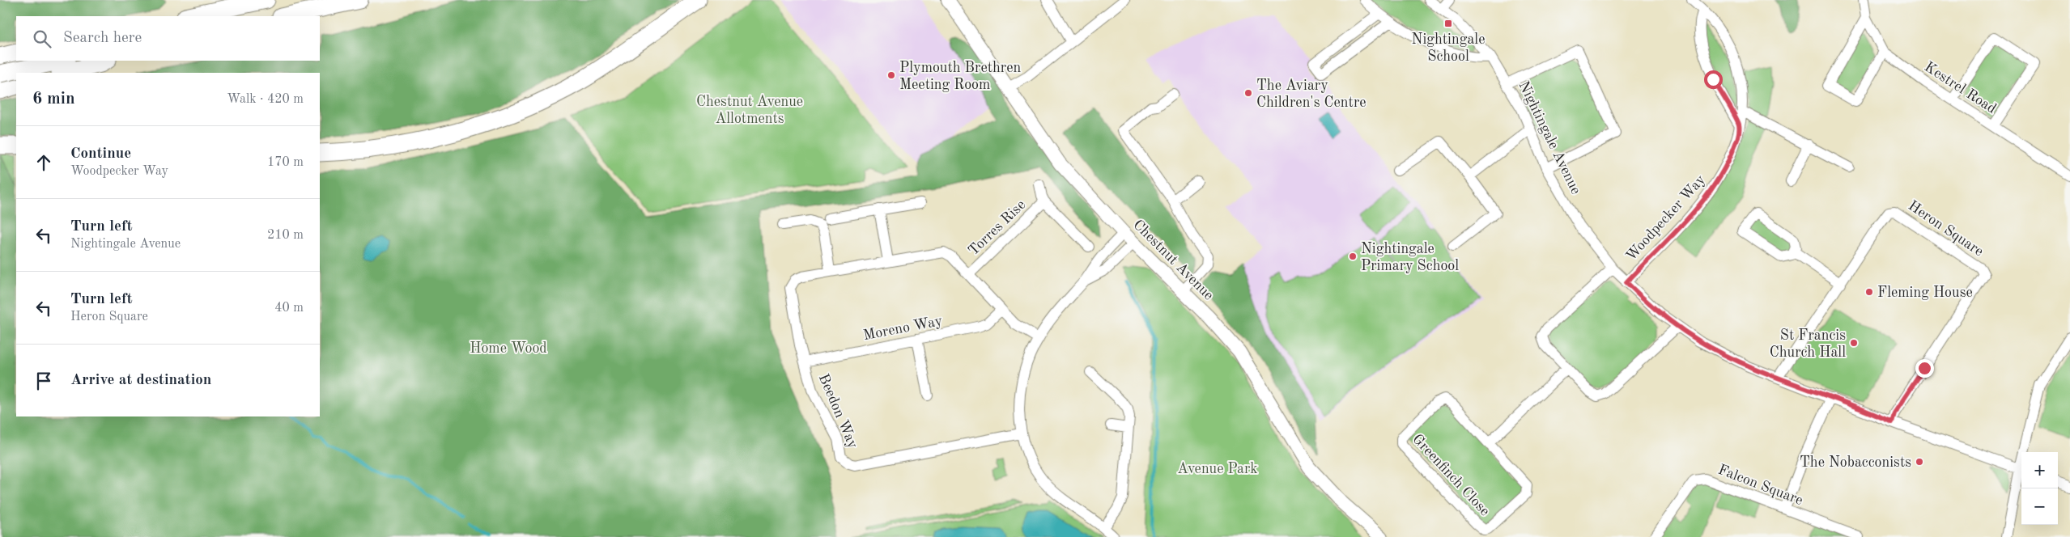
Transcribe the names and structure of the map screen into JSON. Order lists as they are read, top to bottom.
{
  "streets": {
    "street": [
      "Kestrel Road",
      "Nightingale Avenue",
      "Woodpecker Way",
      "Torres Rise",
      "Heron Square",
      "Chestnut Avenue",
      "Moreno Way",
      "Beedon Way",
      "Greenfinch Close",
      "Falcon Square"
    ]
  },
  "crossings": [
    ["Nightingale Avenue", "Woodpecker Way"],
    ["Nightingale Avenue", "Heron Square"],
    ["Torres Rise", "Beedon Way"],
    ["Moreno Way", "Beedon Way"]
  ],
  "parks": ["Chestnut Avenue Allotments", "Home Wood", "Avenue Park"],
  "places": {
    "transit": ["Nightingale School"],
    "other": [
      "Plymouth Brethren Meeting Room",
      "The Aviary Children's Centre",
      "Nightingale Primary School",
      "Fleming House",
      "St Francis Church Hall",
      "The Nobacconists"
    ]
  },
  "page": {
    "search": "Search here",
    "heading": ["6 min", "Walk · 420 m"],
    "list": [
      ["Continue", "Woodpecker Way", "170 m"],
      ["Turn left", "Nightingale Avenue", "210 m"],
      ["Turn left", "Heron Square", "40 m"],
      "Arrive at destination"
    ],
    "map_buttons": ["+", "−"]
  }
}
